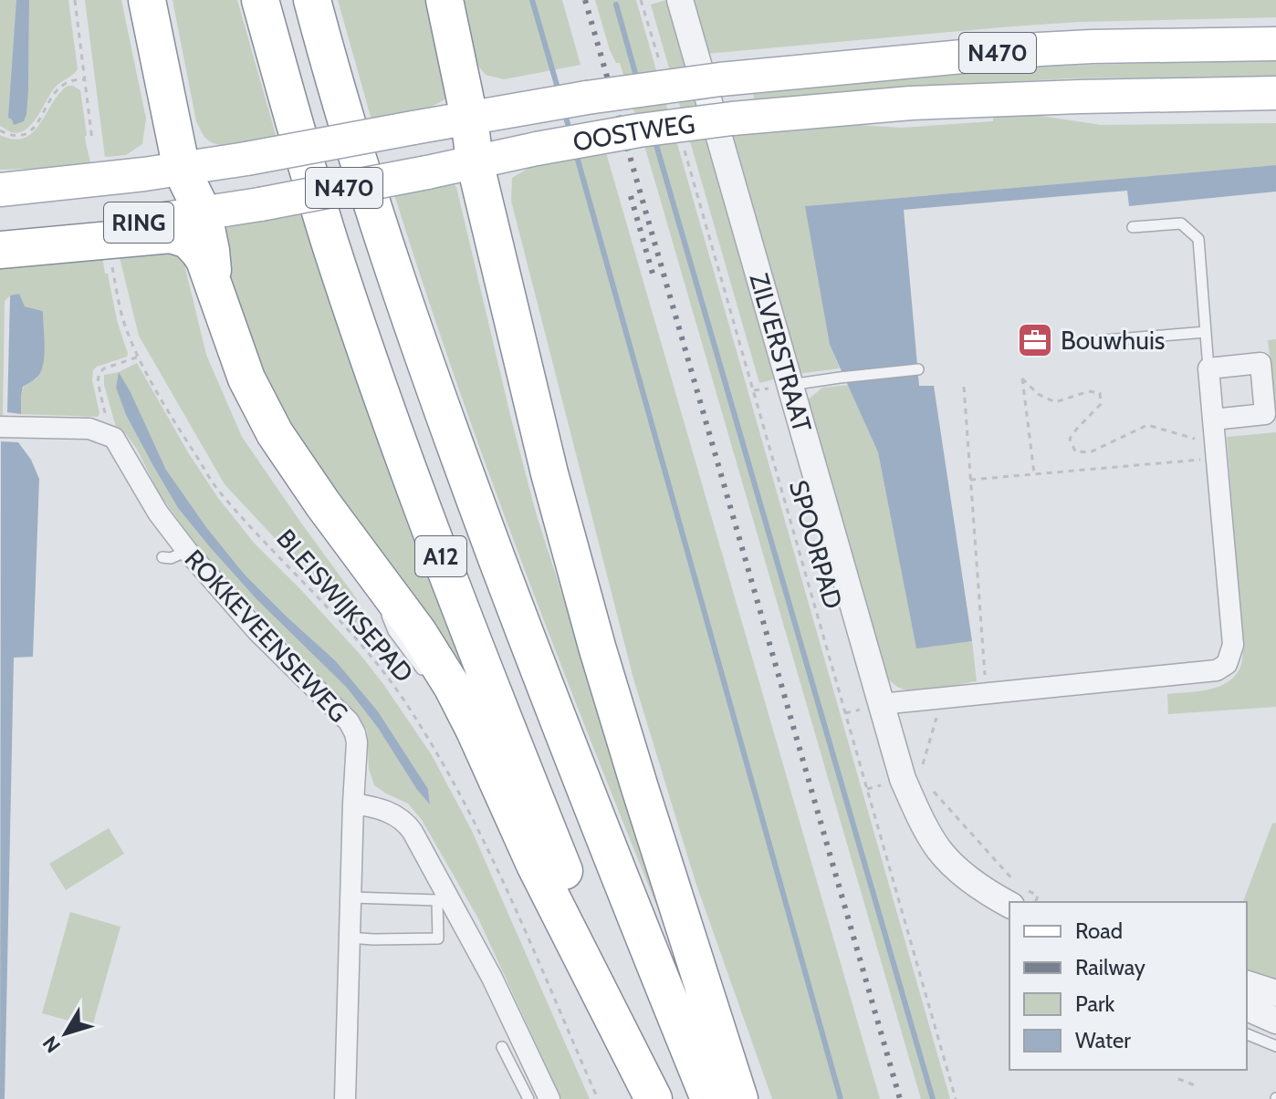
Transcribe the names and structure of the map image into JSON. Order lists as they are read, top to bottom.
{
  "streets": {
    "highway": ["A12"],
    "main road": ["N470", "OOSTWEG", "RING"],
    "street": ["ZILVERSTRAAT", "ROKKEVEENSEWEG"],
    "path": ["SPOORPAD", "BLEISWIJKSEPAD"]
  },
  "crossings": [
    ["OOSTWEG", "A12"]
  ],
  "places": {
    "office": ["Bouwhuis"]
  },
  "legend": [
    "Road",
    "Railway",
    "Park",
    "Water"
  ],
  "north": "bottom left"
}
